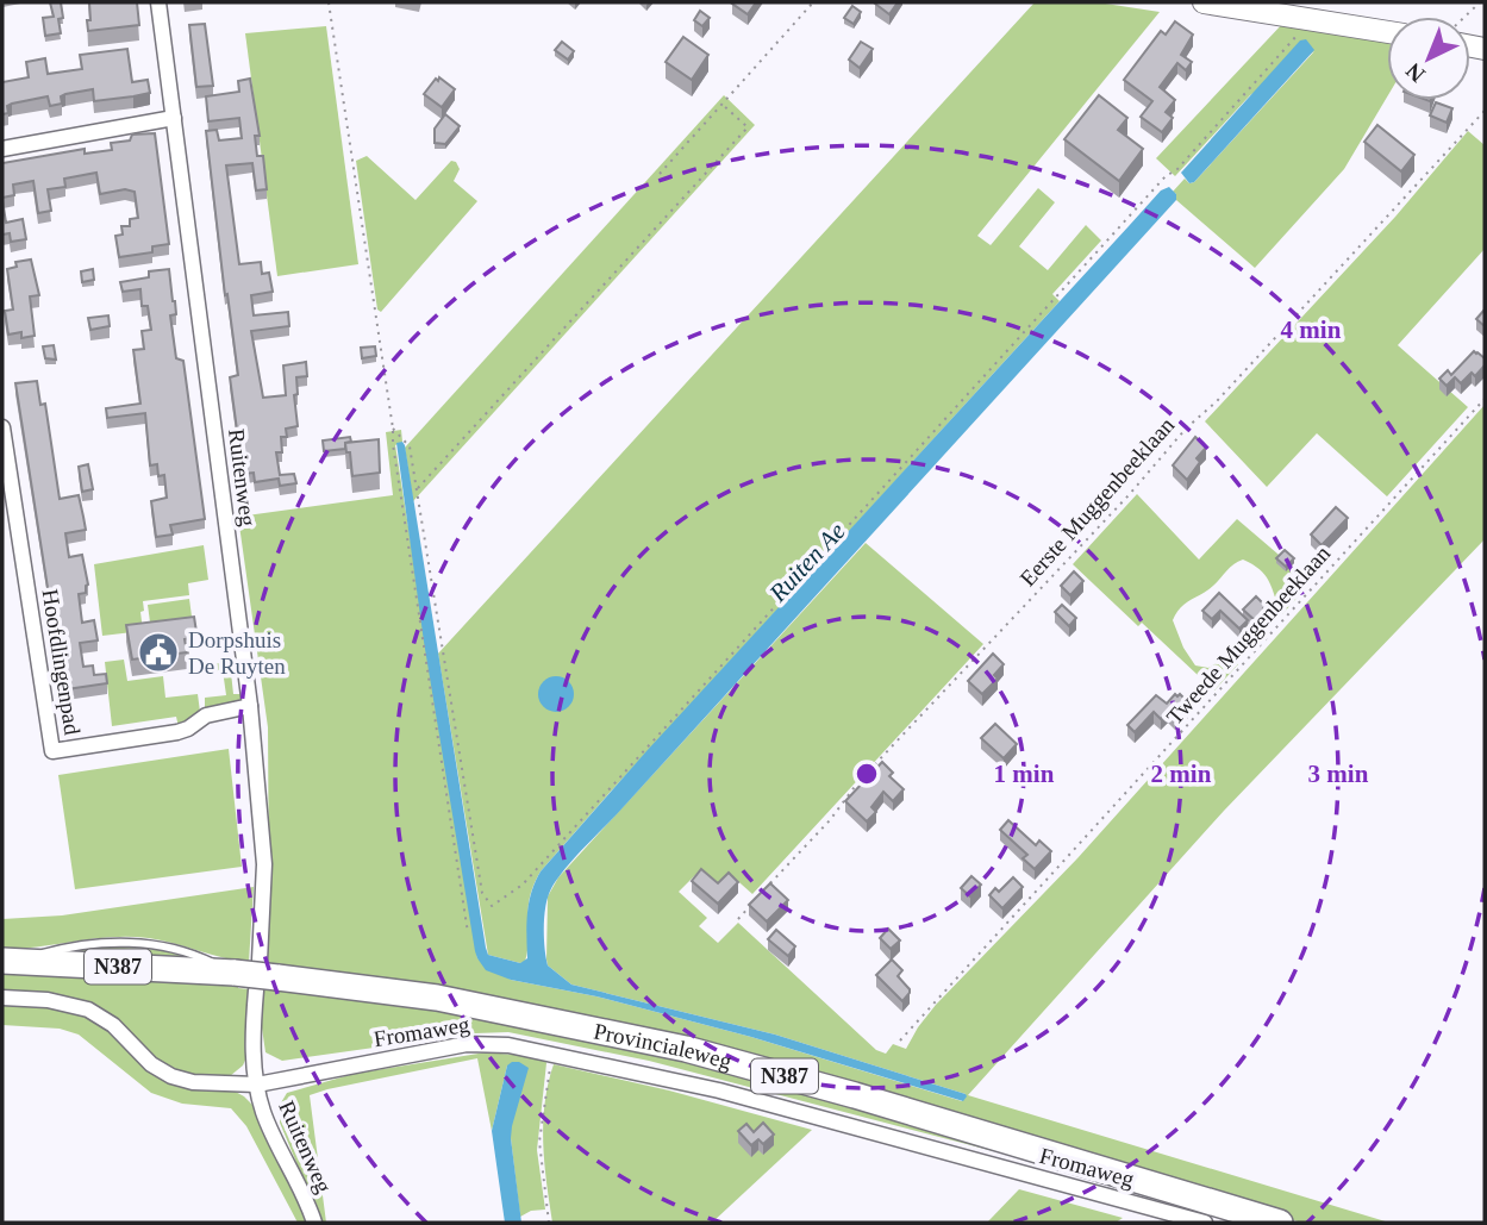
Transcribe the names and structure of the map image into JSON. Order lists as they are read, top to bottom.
{
  "streets": {
    "highway": ["N387", "Provincialeweg"],
    "street": ["Ruitenweg", "Hoofdlingenpad", "Fromaweg"],
    "path": ["Eerste Muggenbeeklaan", "Tweede Muggenbeeklaan"]
  },
  "crossings": [
    ["Ruitenweg", "Hoofdlingenpad"],
    ["Ruitenweg", "N387"],
    ["Ruitenweg", "Fromaweg"],
    ["Ruitenweg", "Provincialeweg"],
    ["N387", "Provincialeweg"]
  ],
  "water": ["Ruiten Ae"],
  "places": {
    "public building": ["Dorpshuis De Ruyten"]
  },
  "north": "bottom left",
  "rings": [
    "4 min",
    "1 min",
    "2 min",
    "3 min"
  ]
}
